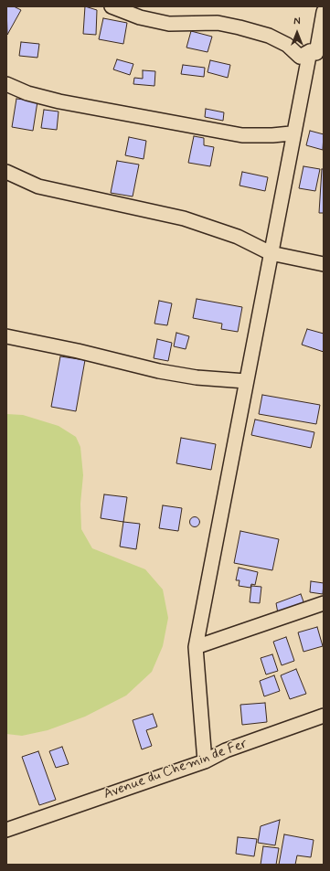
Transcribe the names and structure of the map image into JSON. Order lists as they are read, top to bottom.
{
  "streets": {
    "street": ["Avenue du Chemin de Fer"]
  },
  "north": "top"
}
